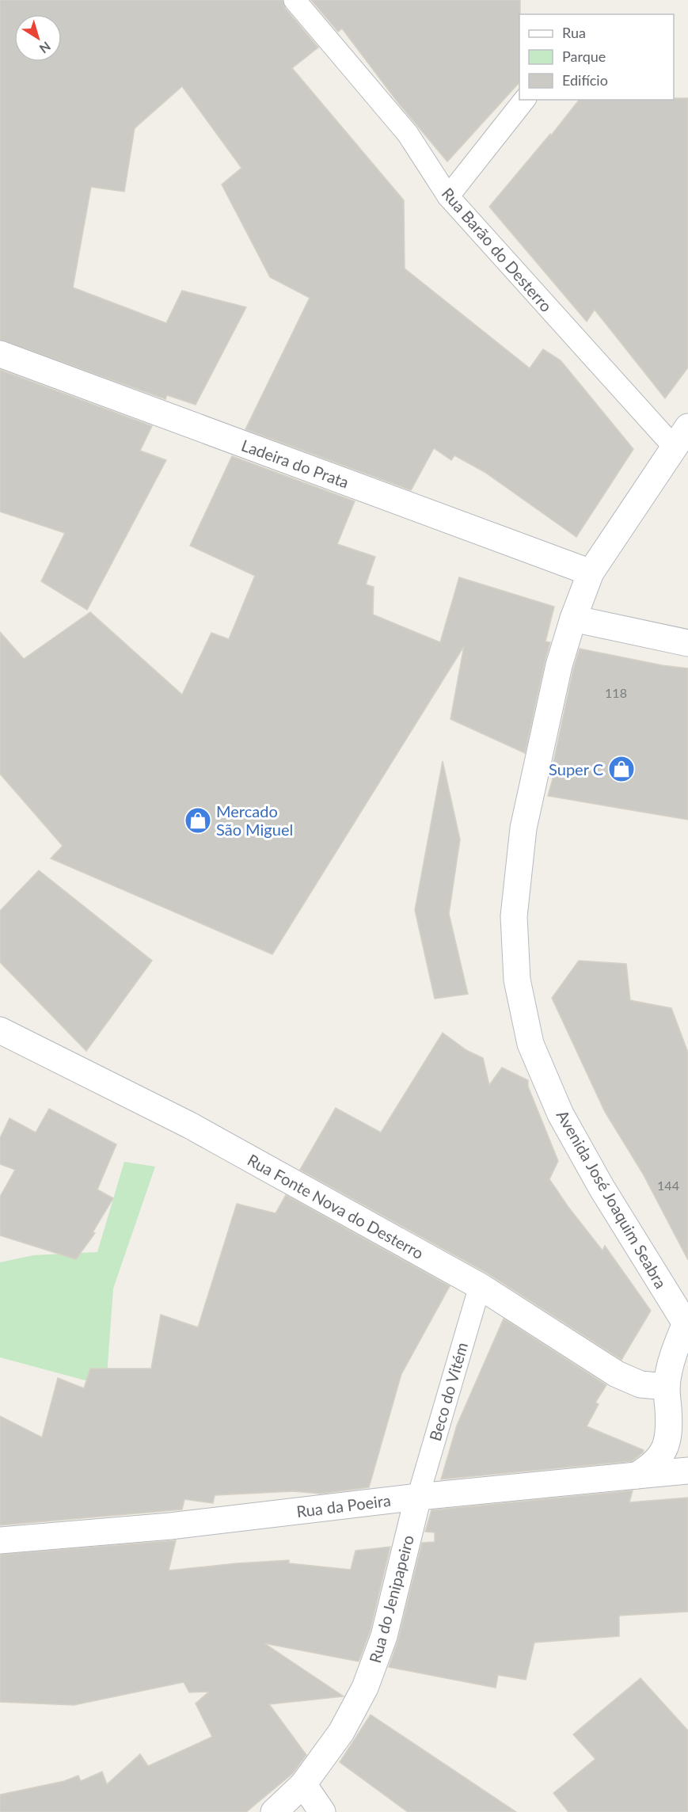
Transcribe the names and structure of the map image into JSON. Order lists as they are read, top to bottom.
{
  "streets": {
    "street": [
      "Ladeira do Prata",
      "Avenida José Joaquim Seabra",
      "Rua Fonte Nova do Desterro",
      "Rua da Poeira",
      "Rua do Jenipapeiro"
    ],
    "lane": ["Rua Barão do Desterro", "Beco do Vitém"]
  },
  "crossings": [
    ["Rua Barão do Desterro", "Avenida José Joaquim Seabra"],
    ["Ladeira do Prata", "Avenida José Joaquim Seabra"],
    ["Rua Fonte Nova do Desterro", "Beco do Vitém"],
    ["Beco do Vitém", "Rua da Poeira"],
    ["Beco do Vitém", "Rua do Jenipapeiro"],
    ["Rua da Poeira", "Rua do Jenipapeiro"]
  ],
  "places": {
    "shop": ["Super C", "Mercado São Miguel"]
  },
  "house_numbers": ["118", "144"],
  "legend": ["Rua", "Parque", "Edifício"],
  "north": "bottom right"
}
